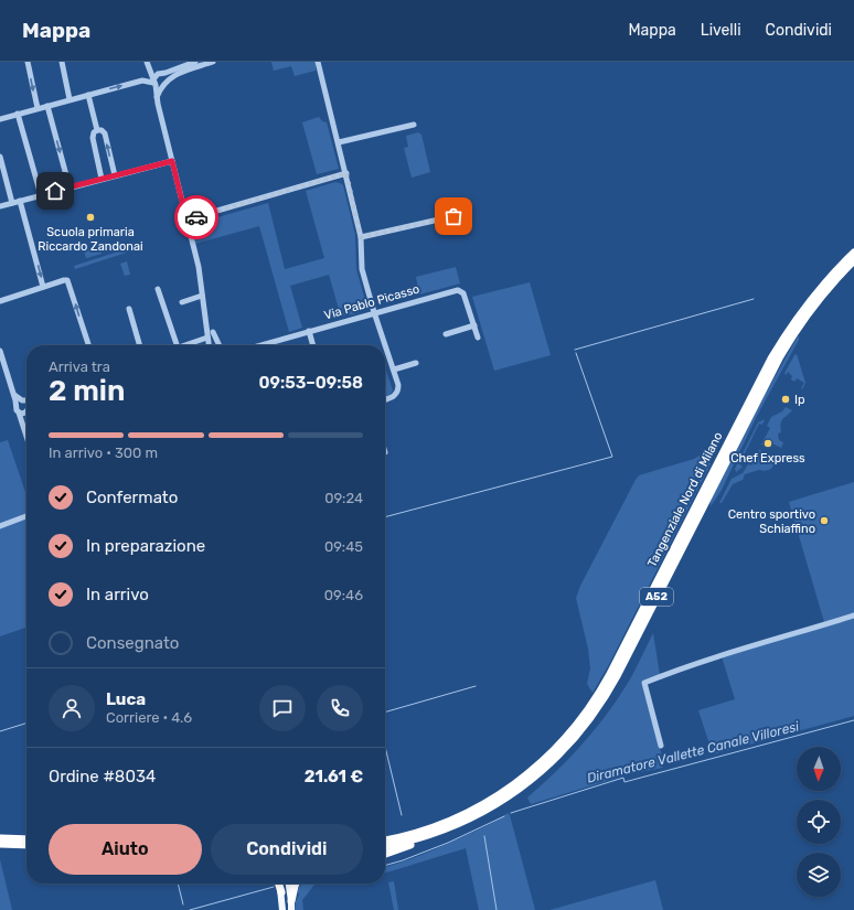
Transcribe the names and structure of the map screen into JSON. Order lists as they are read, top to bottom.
{
  "streets": {
    "highway": ["Tangenziale Nord di Milano", "A52"],
    "street": ["Via Pablo Picasso"]
  },
  "crossings": [
    ["Tangenziale Nord di Milano", "A52"]
  ],
  "water": ["Diramatore Vallette Canale Villoresi"],
  "places": [
    "Scuola primaria Riccardo Zandonai",
    "Ip",
    "Chef Express",
    "Centro sportivo Schiaffino"
  ],
  "north": "bottom",
  "page": {
    "header": "Mappa",
    "nav": ["Mappa", "Livelli", "Condividi"],
    "heading": ["2 min", "Arriva tra", "09:53–09:58"],
    "panel": [
      "Luca",
      "Corriere · 4.6",
      "Ordine #8034",
      "21.61 €"
    ],
    "bar": "In arrivo · 300 m",
    "list": [
      ["Confermato", "09:24"],
      ["In preparazione", "09:45"],
      ["In arrivo", "09:46"],
      "Consegnato"
    ],
    "buttons": ["Aiuto", "Condividi"]
  }
}
